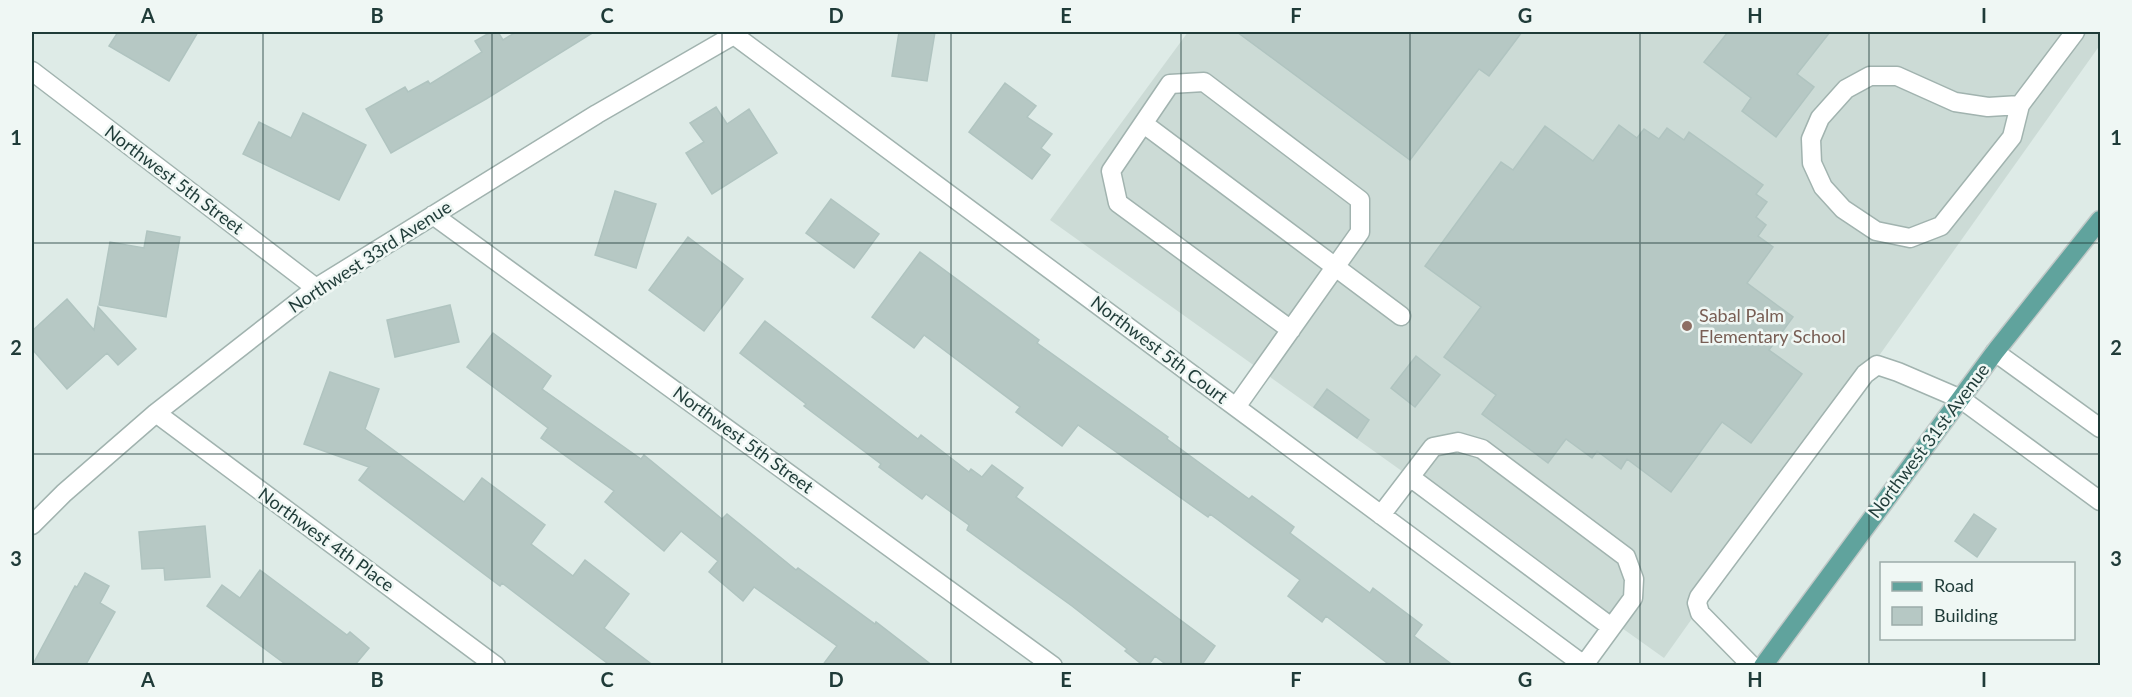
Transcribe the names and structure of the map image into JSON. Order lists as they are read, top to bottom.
{
  "streets": {
    "main road": ["Northwest 31st Avenue"],
    "street": [
      "Northwest 5th Street",
      "Northwest 33rd Avenue",
      "Northwest 5th Court",
      "Northwest 4th Place"
    ]
  },
  "crossings": [
    ["Northwest 5th Street", "Northwest 33rd Avenue"],
    ["Northwest 33rd Avenue", "Northwest 5th Court"],
    ["Northwest 33rd Avenue", "Northwest 4th Place"]
  ],
  "places": ["Sabal Palm Elementary School"],
  "legend": ["Road", "Building"],
  "grid": {
    "columns": [
      "A",
      "B",
      "C",
      "D",
      "E",
      "F",
      "G",
      "H",
      "I"
    ],
    "rows": ["1", "2", "3"]
  }
}
